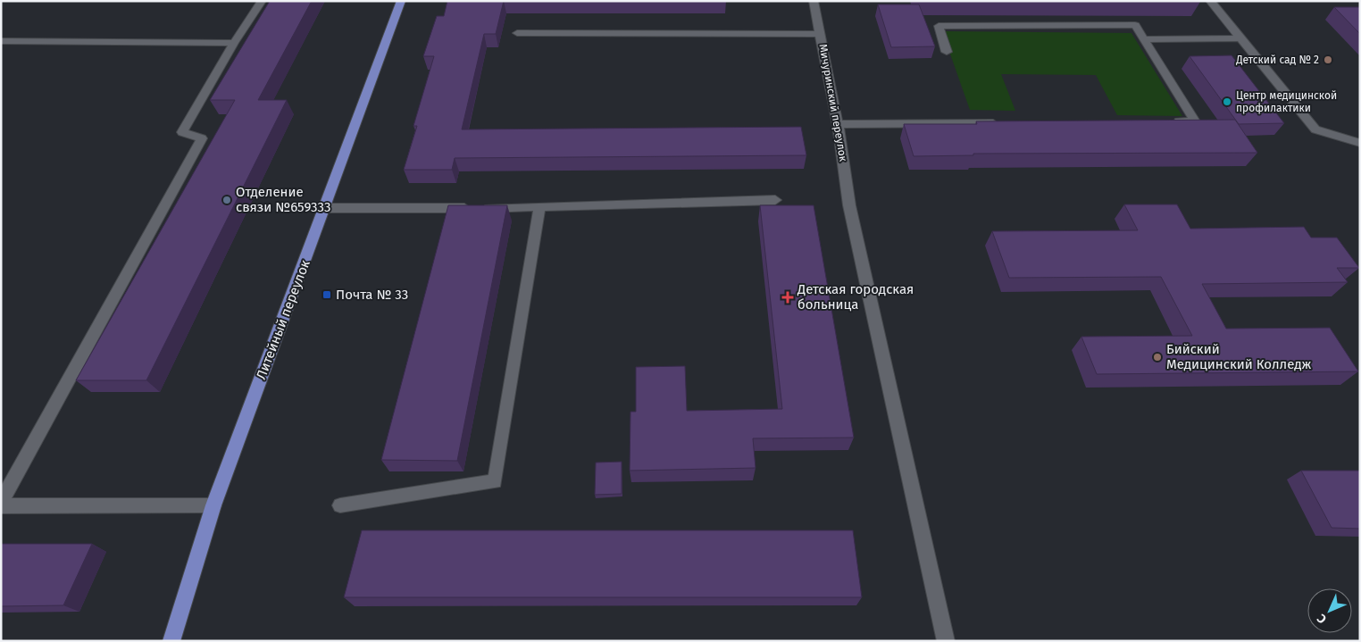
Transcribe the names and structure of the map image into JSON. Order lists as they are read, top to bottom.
{
  "streets": {
    "main road": ["Литейный переулок"],
    "street": ["Мичуринский переулок"]
  },
  "places": {
    "other": [
      "Детский сад № 2",
      "Центр медицинской профилактики",
      "Отделение связи №659333",
      "Бийский Медицинский Колледж"
    ],
    "transit": ["Почта № 33"],
    "health": ["Детская городская больница"]
  },
  "north": "bottom left"
}
